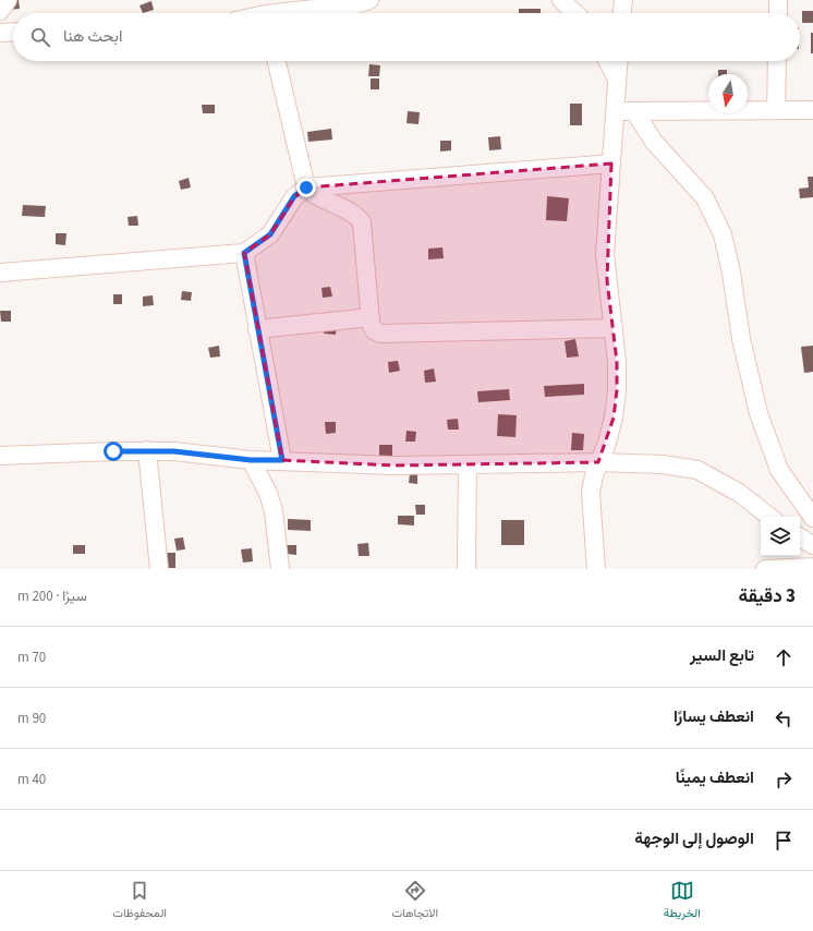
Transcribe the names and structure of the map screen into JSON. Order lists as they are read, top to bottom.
{
  "north": "bottom",
  "page": {
    "search": "ابحث هنا",
    "heading": ["3 دقيقة", "سيرًا · 200 m"],
    "list": [
      ["تابع السير", "70 m"],
      ["انعطف يسارًا", "90 m"],
      ["انعطف يمينًا", "40 m"],
      "الوصول إلى الوجهة"
    ],
    "nav": ["الخريطة", "الاتجاهات", "المحفوظات"]
  }
}
